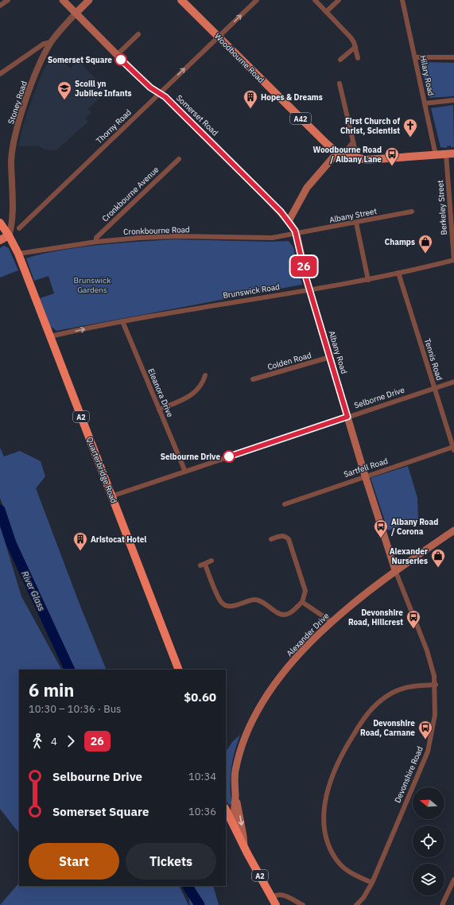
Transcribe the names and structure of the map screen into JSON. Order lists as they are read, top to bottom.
{
  "streets": {
    "highway": ["A2", "Quarterbridge Road"],
    "main road": [
      "Woodbourne Road",
      "Somerset Road",
      "A42",
      "Albany Road",
      "Alexander Drive"
    ],
    "street": [
      "Hilary Road",
      "Stoney Road",
      "Thorny Road",
      "Cronkbourne Avenue",
      "Berkeley Street",
      "Albany Street",
      "Cronkbourne Road",
      "Brunswick Road",
      "Tennis Road",
      "Colden Road",
      "Eleanora Drive",
      "Selborne Drive",
      "Sartfell Road",
      "Devonshire Road"
    ]
  },
  "crossings": [
    ["Woodbourne Road", "Hilary Road"],
    ["Woodbourne Road", "Thorny Road"],
    ["Woodbourne Road", "Berkeley Street"],
    ["Stoney Road", "Somerset Road"],
    ["Stoney Road", "A2"],
    ["Stoney Road", "Quarterbridge Road"],
    ["Somerset Road", "Thorny Road"],
    ["Somerset Road", "Albany Road"],
    ["Cronkbourne Avenue", "Cronkbourne Road"],
    ["Berkeley Street", "Brunswick Road"],
    ["Albany Street", "Cronkbourne Road"],
    ["Albany Street", "Albany Road"],
    ["Cronkbourne Road", "Albany Road"],
    ["Cronkbourne Road", "Quarterbridge Road"],
    ["Brunswick Road", "Albany Road"],
    ["Brunswick Road", "Tennis Road"],
    ["Brunswick Road", "Eleanora Drive"],
    ["Brunswick Road", "Quarterbridge Road"],
    ["Albany Road", "Colden Road"],
    ["Albany Road", "Selborne Drive"],
    ["Albany Road", "Sartfell Road"],
    ["Albany Road", "Alexander Drive"],
    ["Albany Road", "Devonshire Road"],
    ["Tennis Road", "Selborne Drive"],
    ["Tennis Road", "Sartfell Road"],
    ["Eleanora Drive", "Selborne Drive"],
    ["Selborne Drive", "Quarterbridge Road"],
    ["A2", "Quarterbridge Road"],
    ["A2", "Alexander Drive"],
    ["Alexander Drive", "Devonshire Road"]
  ],
  "one_way": ["Thorny Road"],
  "water": ["River Glass"],
  "parks": ["Brunswick Gardens"],
  "places": {
    "other": ["Somerset Square", "Selbourne Drive"],
    "school or university": ["Scoill yn Jubilee Infants"],
    "building": ["Hopes & Dreams", "Aristocat Hotel"],
    "church": ["First Church of Christ, Scientist"],
    "bus stop": [
      "Woodbourne Road / Albany Lane",
      "Albany Road / Corona",
      "Devonshire Road, Hillcrest",
      "Devonshire Road, Carnane"
    ],
    "shop": ["Champs", "Alexander Nurseries"]
  },
  "lines": ["bus line 26"],
  "north": "left",
  "page": {
    "on_map": "26",
    "heading": ["6 min", "10:30 – 10:36 · Bus", "$0.60"],
    "legs": ["4", "26"],
    "list": [
      {
        "name": "Selbourne Drive",
        "value": "10:34"
      },
      {
        "name": "Somerset Square",
        "value": "10:36"
      }
    ],
    "buttons": ["Start", "Tickets"]
  }
}
